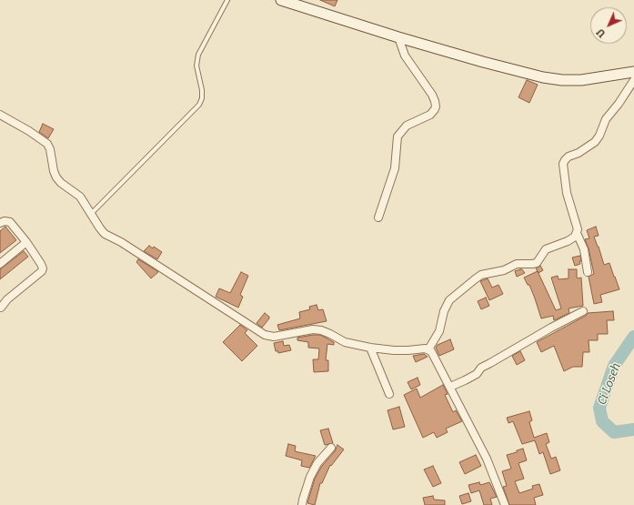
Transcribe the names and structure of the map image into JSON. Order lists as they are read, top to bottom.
{
  "water": ["Ci Loseh"],
  "north": "bottom left"
}
